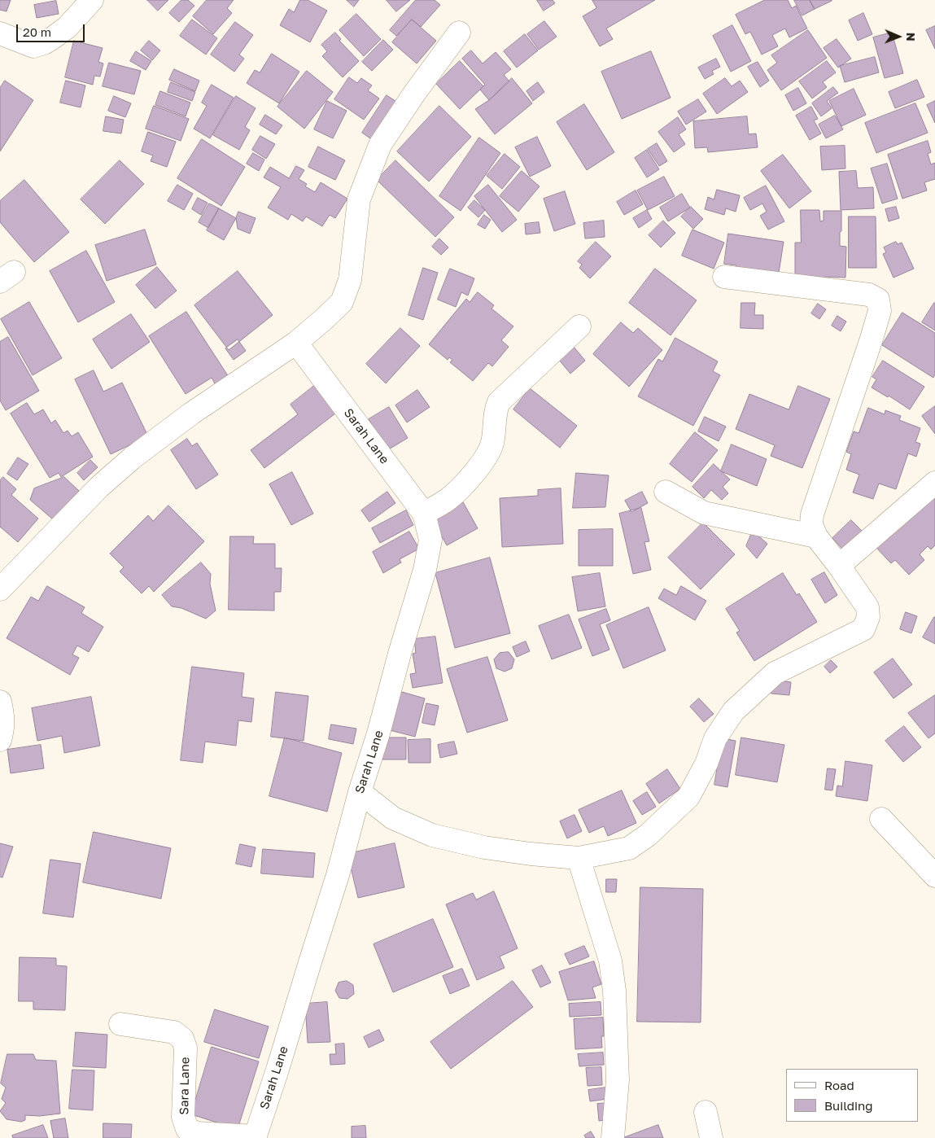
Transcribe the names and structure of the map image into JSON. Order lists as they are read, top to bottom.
{
  "streets": {
    "street": ["Sarah Lane", "Sara Lane"]
  },
  "crossings": [
    ["Sarah Lane", "Sara Lane"]
  ],
  "legend": ["Road", "Building"],
  "scale_bar": "20 m",
  "north": "right"
}
